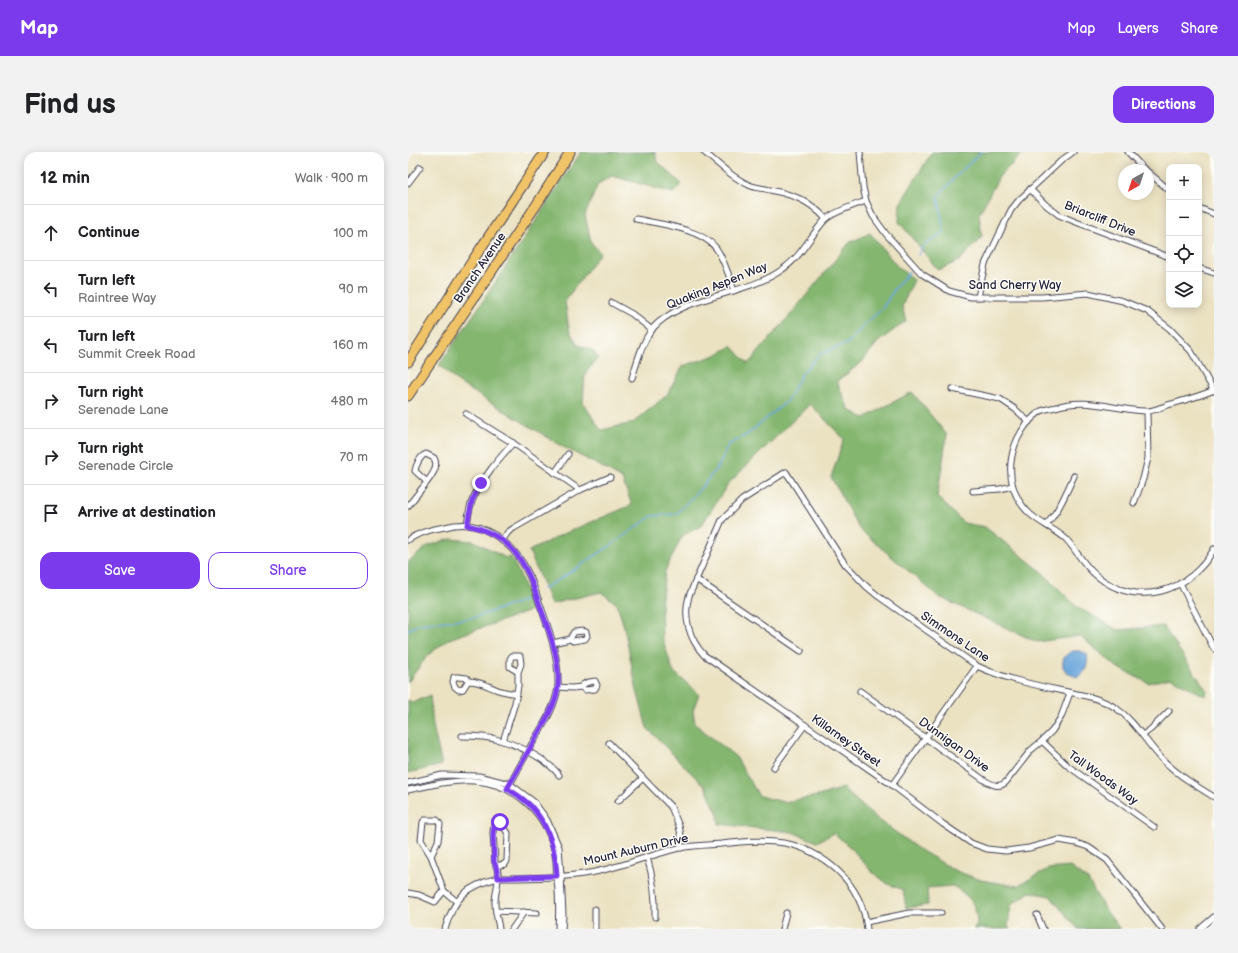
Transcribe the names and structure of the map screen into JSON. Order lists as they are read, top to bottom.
{
  "streets": {
    "highway": ["Branch Avenue"],
    "street": [
      "Briarcliff Drive",
      "Sand Cherry Way",
      "Quaking Aspen Way",
      "Simmons Lane",
      "Killarney Street",
      "Dunnigan Drive",
      "Tall Woods Way",
      "Mount Auburn Drive"
    ]
  },
  "crossings": [
    ["Sand Cherry Way", "Quaking Aspen Way"],
    ["Simmons Lane", "Killarney Street"],
    ["Simmons Lane", "Dunnigan Drive"],
    ["Dunnigan Drive", "Tall Woods Way"]
  ],
  "north": "bottom left",
  "page": {
    "header": "Map",
    "nav": ["Map", "Layers", "Share"],
    "buttons": [
      "Directions",
      ["Save", "Share"]
    ],
    "title": "Find us",
    "heading": ["12 min", "Walk · 900 m"],
    "map_buttons": ["+", "−"],
    "list": [
      ["Continue", "100 m"],
      ["Turn left", "Raintree Way", "90 m"],
      ["Turn left", "Summit Creek Road", "160 m"],
      ["Turn right", "Serenade Lane", "480 m"],
      ["Turn right", "Serenade Circle", "70 m"],
      "Arrive at destination"
    ]
  }
}
